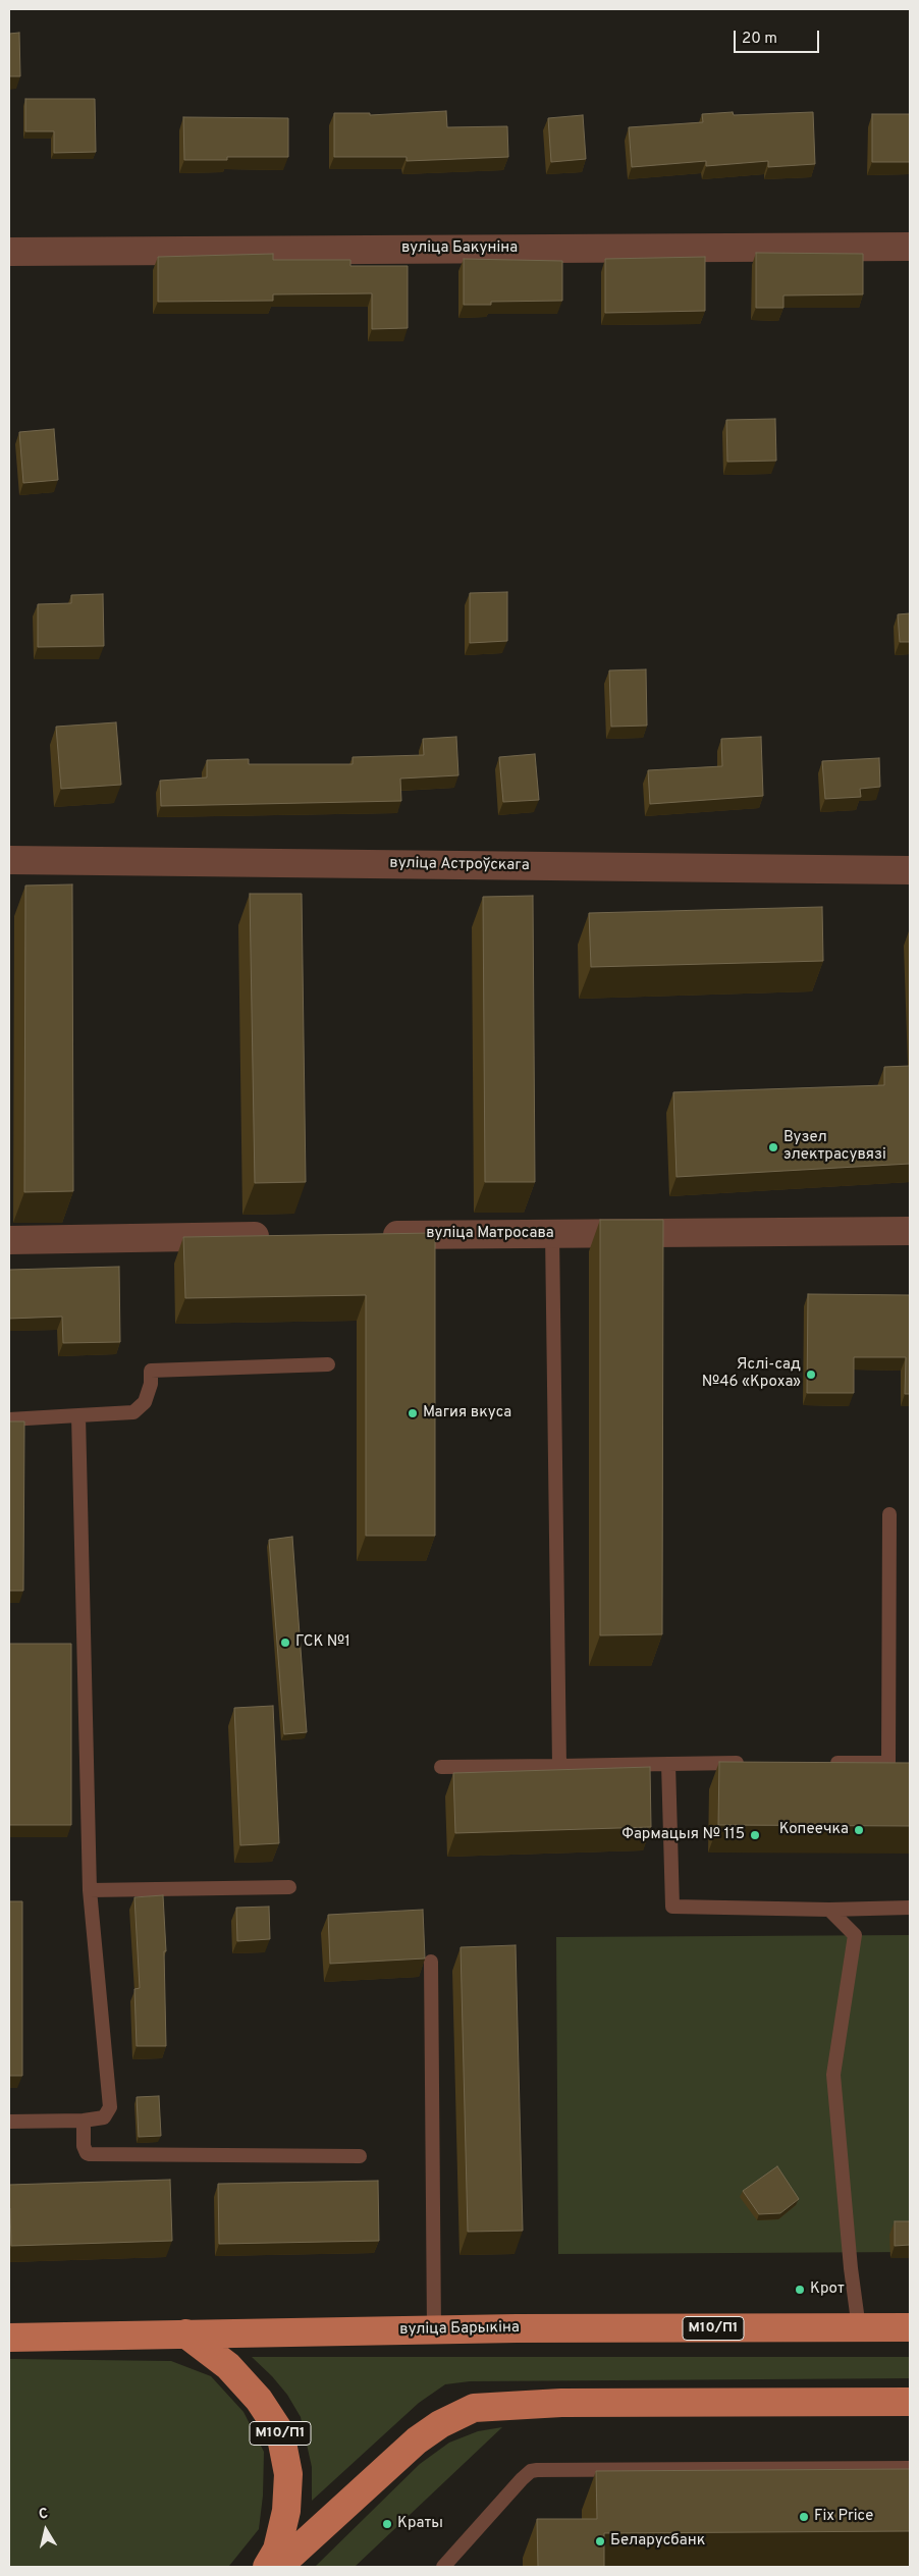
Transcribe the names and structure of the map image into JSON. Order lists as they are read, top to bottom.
{
  "streets": {
    "main road": ["М10/П1", "вуліца Барыкіна"],
    "street": ["вуліца Бакуніна", "вуліца Астроўскага", "вуліца Матросава"]
  },
  "crossings": [
    ["М10/П1", "вуліца Барыкіна"]
  ],
  "places": [
    "Вузел электрасувязі",
    "Яслі-сад №46 «Кроха»",
    "Магия вкуса",
    "ГСК №1",
    "Копеечка",
    "Фармацыя № 115",
    "Крот",
    "Fix Price",
    "Краты",
    "Беларусбанк"
  ],
  "scale_bar": "20 m",
  "north": "top"
}
